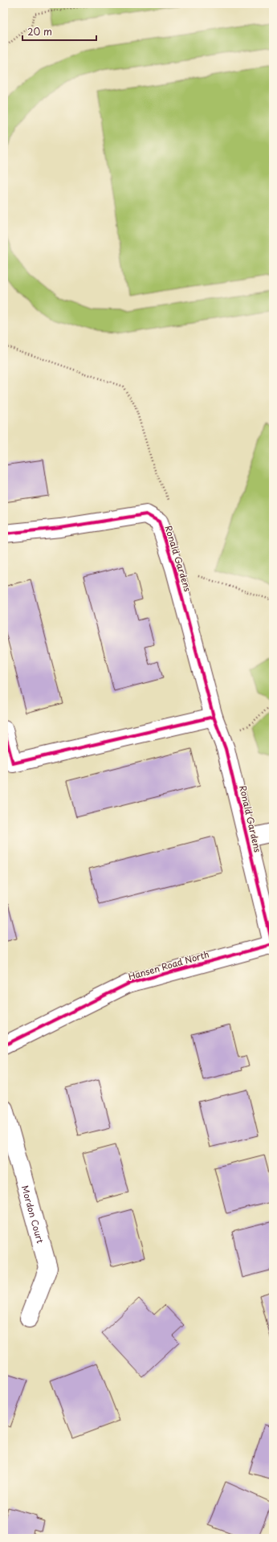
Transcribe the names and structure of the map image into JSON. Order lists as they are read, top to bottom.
{
  "streets": {
    "street": ["Ronald Gardens", "Hansen Road North", "Mordon Court"]
  },
  "crossings": [
    ["Ronald Gardens", "Hansen Road North"]
  ],
  "scale_bar": "20 m"
}
